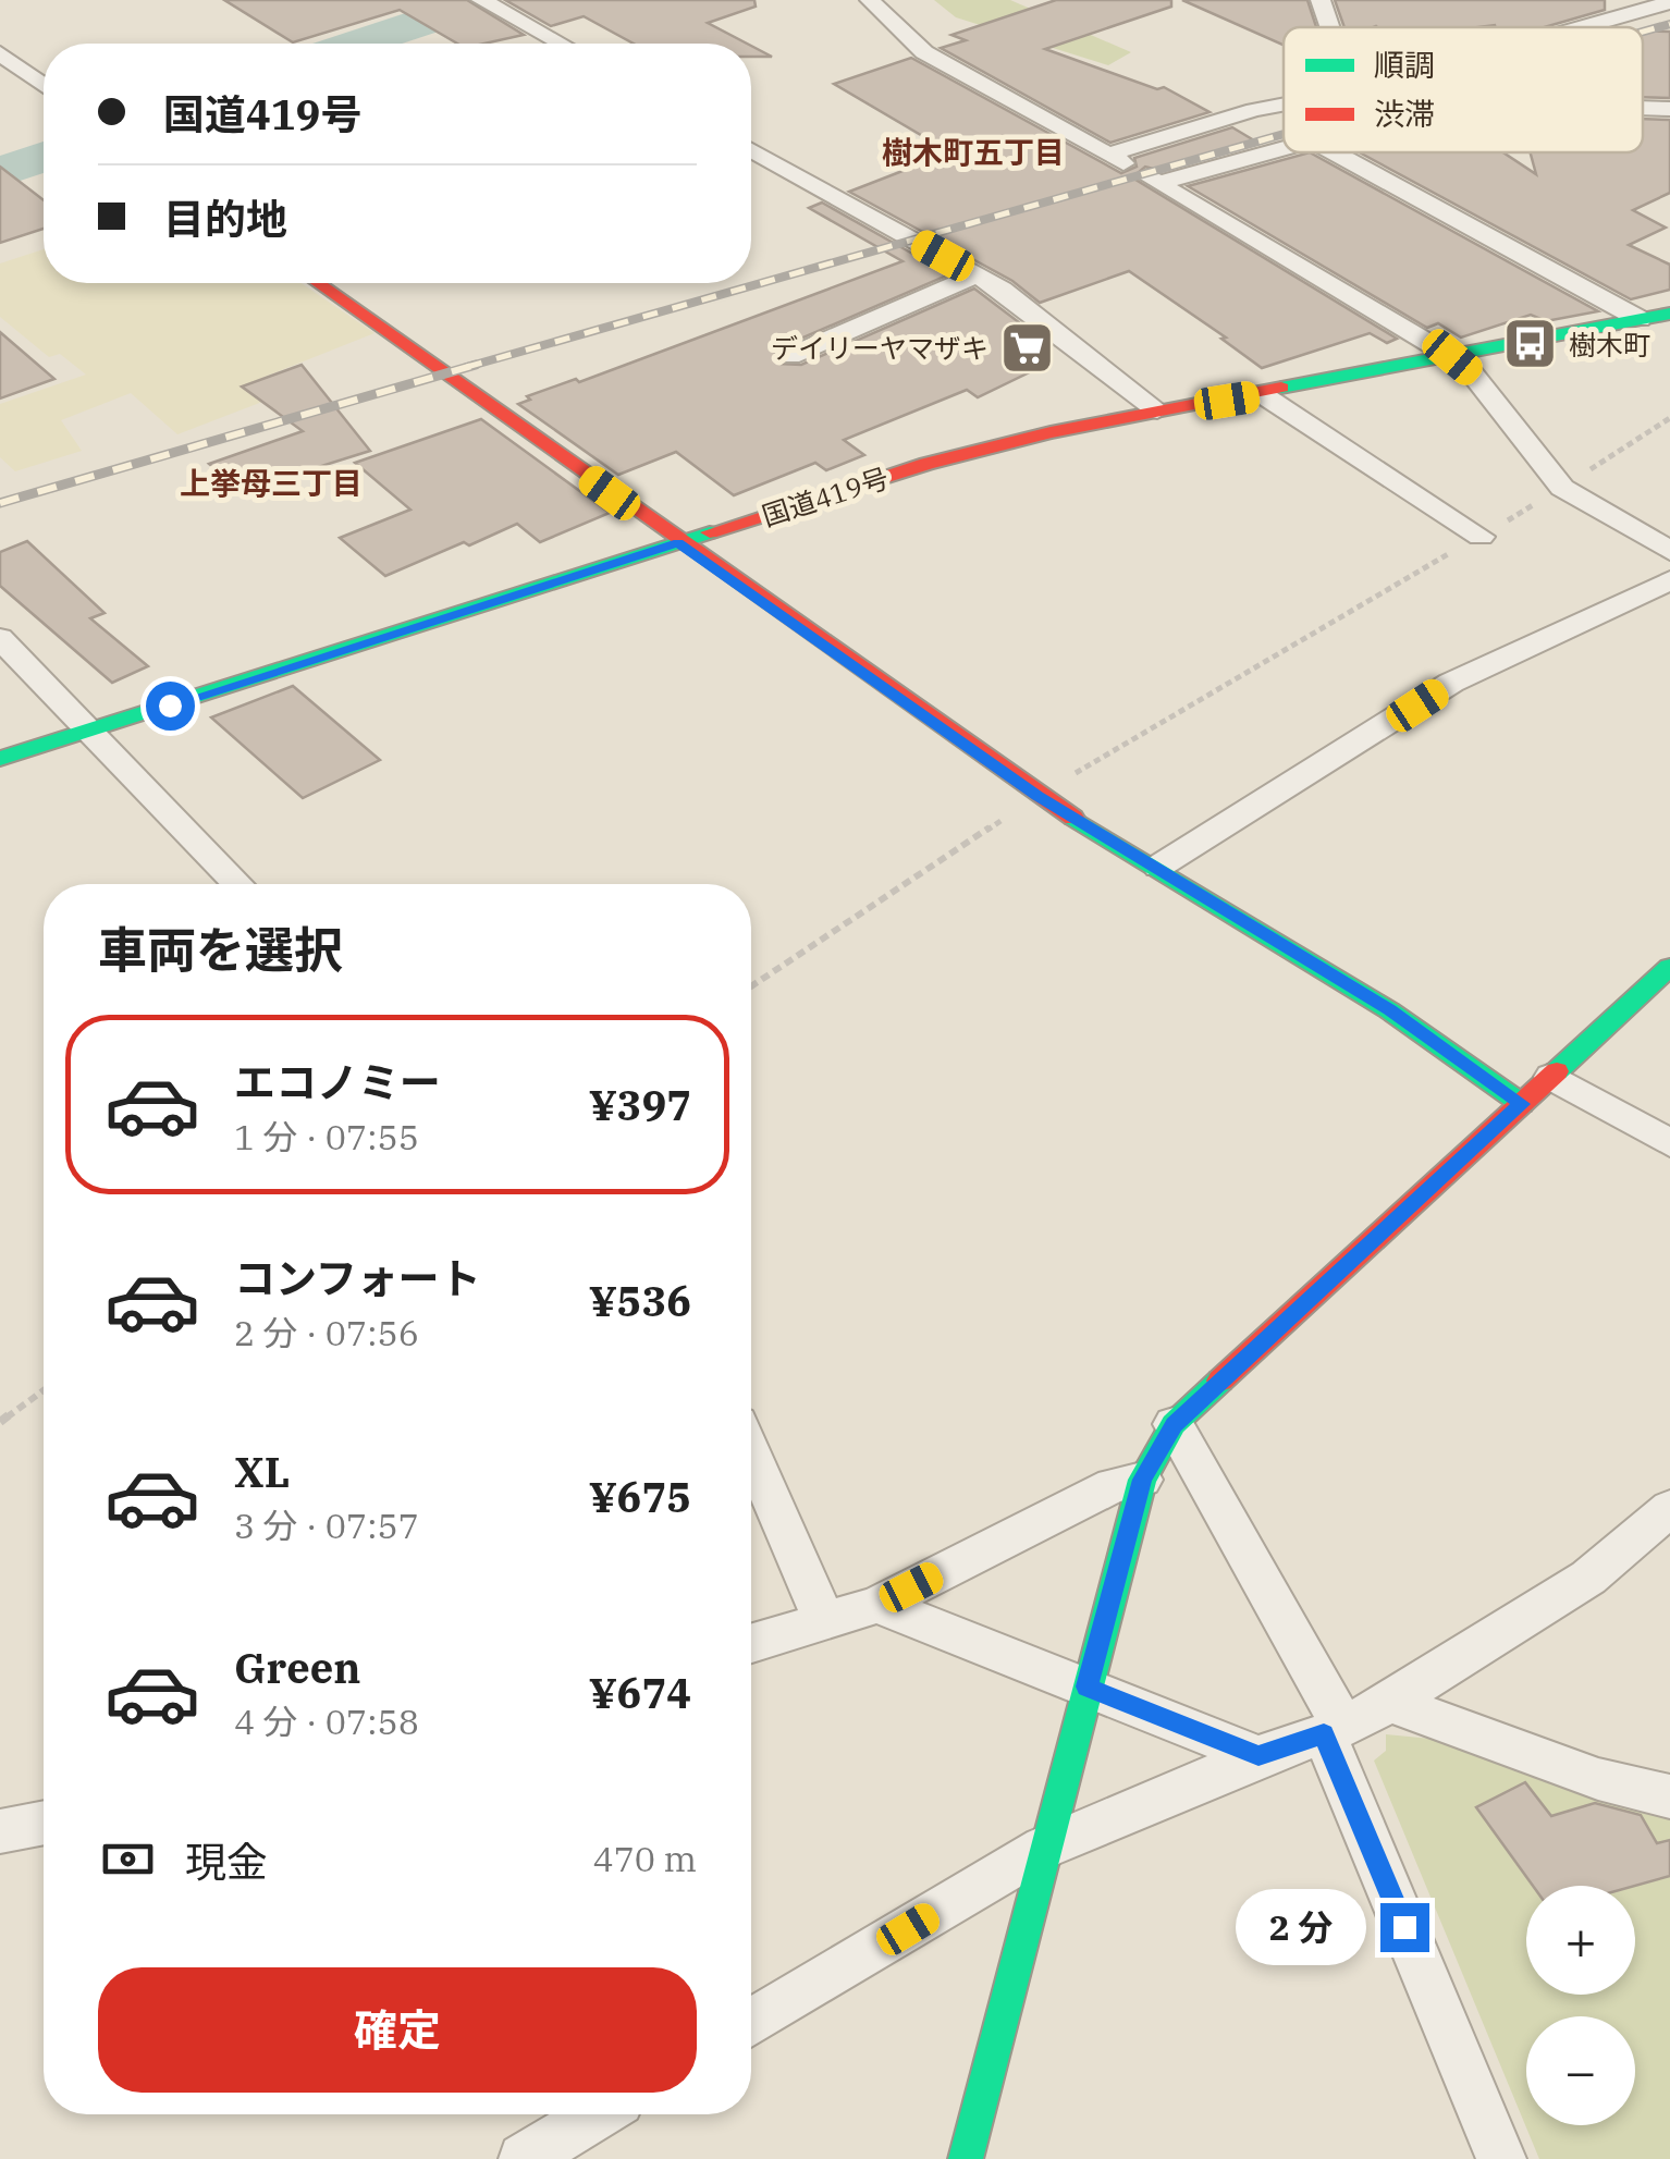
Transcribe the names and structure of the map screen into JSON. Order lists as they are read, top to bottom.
{
  "streets": {
    "main road": ["国道419号"]
  },
  "districts": ["樹木町五丁目", "上挙母三丁目"],
  "places": {
    "bus stop": ["樹木町"],
    "supermarket": ["デイリーヤマザキ"]
  },
  "legend": ["順調", "渋滞"],
  "page": {
    "banner": ["国道419号", "目的地"],
    "heading": "車両を選択",
    "list": [
      {
        "name": "エコノミー",
        "note": "1 分 · 07:55",
        "value": "¥397"
      },
      {
        "name": "コンフォート",
        "note": "2 分 · 07:56",
        "value": "¥536"
      },
      {
        "name": "XL",
        "note": "3 分 · 07:57",
        "value": "¥675"
      },
      {
        "name": "Green",
        "note": "4 分 · 07:58",
        "value": "¥674"
      }
    ],
    "pay": ["現金", "470 m"],
    "map_buttons": ["+", "−"],
    "bubble": "2 分",
    "buttons": "確定"
  }
}
